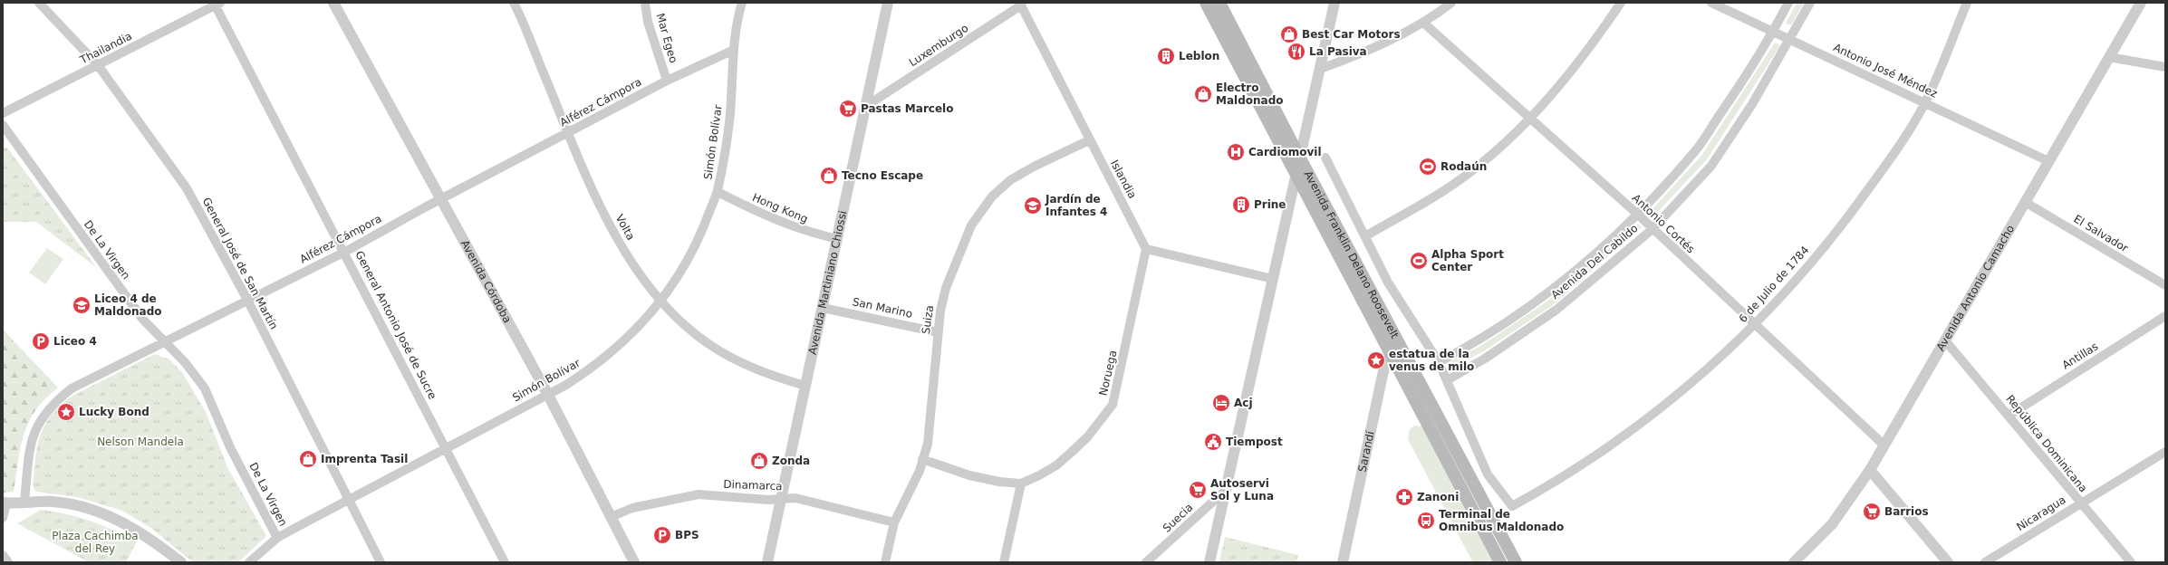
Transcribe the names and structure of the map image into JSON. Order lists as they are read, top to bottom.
{
  "streets": {
    "main road": ["Avenida Franklin Delano Roosevelt"],
    "street": [
      "Mar Egeo",
      "Luxemburgo",
      "Thailandia",
      "Antonio José Méndez",
      "Alférez Cámpora",
      "Simón Bolívar",
      "Islandia",
      "Hong Kong",
      "Antonio Cortés",
      "Volta",
      "El Salvador",
      "De La Virgen",
      "Avenida Del Cabildo",
      "General José de San Martín",
      "Avenida Córdoba",
      "Avenida Martiniano Chiossi",
      "6 de Julio de 1784",
      "Avenida Antonio Camacho",
      "San Marino",
      "Suiza",
      "General Antonio José de Sucre",
      "Antillas",
      "Noruega",
      "República Dominicana",
      "Sarandí",
      "Dinamarca",
      "Nicaragua",
      "Suecia"
    ]
  },
  "crossings": [
    ["Mar Egeo", "Alférez Cámpora"],
    ["Luxemburgo", "Islandia"],
    ["Luxemburgo", "Avenida Martiniano Chiossi"],
    ["Thailandia", "General José de San Martín"],
    ["Thailandia", "General Antonio José de Sucre"],
    ["Antonio José Méndez", "Avenida Del Cabildo"],
    ["Antonio José Méndez", "6 de Julio de 1784"],
    ["Antonio José Méndez", "Avenida Antonio Camacho"],
    ["Alférez Cámpora", "Simón Bolívar"],
    ["Alférez Cámpora", "Volta"],
    ["Alférez Cámpora", "De La Virgen"],
    ["Alférez Cámpora", "General José de San Martín"],
    ["Alférez Cámpora", "Avenida Córdoba"],
    ["Alférez Cámpora", "General Antonio José de Sucre"],
    ["Simón Bolívar", "Hong Kong"],
    ["Simón Bolívar", "Volta"],
    ["Simón Bolívar", "De La Virgen"],
    ["Simón Bolívar", "General José de San Martín"],
    ["Simón Bolívar", "Avenida Córdoba"],
    ["Simón Bolívar", "General Antonio José de Sucre"],
    ["Islandia", "Suiza"],
    ["Islandia", "Noruega"],
    ["Hong Kong", "Avenida Martiniano Chiossi"],
    ["Antonio Cortés", "Avenida Del Cabildo"],
    ["Antonio Cortés", "6 de Julio de 1784"],
    ["Antonio Cortés", "Avenida Antonio Camacho"],
    ["Volta", "Avenida Martiniano Chiossi"],
    ["El Salvador", "Avenida Antonio Camacho"],
    ["Avenida Franklin Delano Roosevelt", "Avenida Del Cabildo"],
    ["Avenida Franklin Delano Roosevelt", "6 de Julio de 1784"],
    ["Avenida Franklin Delano Roosevelt", "Sarandí"],
    ["Avenida Córdoba", "Dinamarca"],
    ["Avenida Martiniano Chiossi", "San Marino"],
    ["Avenida Martiniano Chiossi", "Dinamarca"],
    ["Avenida Antonio Camacho", "República Dominicana"],
    ["San Marino", "Suiza"],
    ["Suiza", "Noruega"],
    ["Suiza", "Dinamarca"],
    ["Antillas", "República Dominicana"],
    ["República Dominicana", "Nicaragua"]
  ],
  "parks": ["Nelson Mandela", "Plaza Cachimba del Rey"],
  "places": {
    "shop": [
      "Best Car Motors",
      "Electro Maldonado",
      "Tecno Escape",
      "Imprenta Tasil",
      "Zonda"
    ],
    "restaurant": ["La Pasiva"],
    "building": ["Leblon", "Prine"],
    "supermarket": ["Pastas Marcelo", "Autoservi Sol y Luna", "Barrios"],
    "hospital": ["Cardiomovil"],
    "sports": ["Rodaún", "Alpha Sport Center"],
    "school or university": ["Jardín de Infantes 4", "Liceo 4 de Maldonado"],
    "parking": ["Liceo 4", "BPS"],
    "place": ["estatua de la venus de milo", "Lucky Bond"],
    "hotel": ["Acj"],
    "public building": ["Tiempost"],
    "pharmacy": ["Zanoni"],
    "bus stop": ["Terminal de Omnibus Maldonado"]
  }
}
